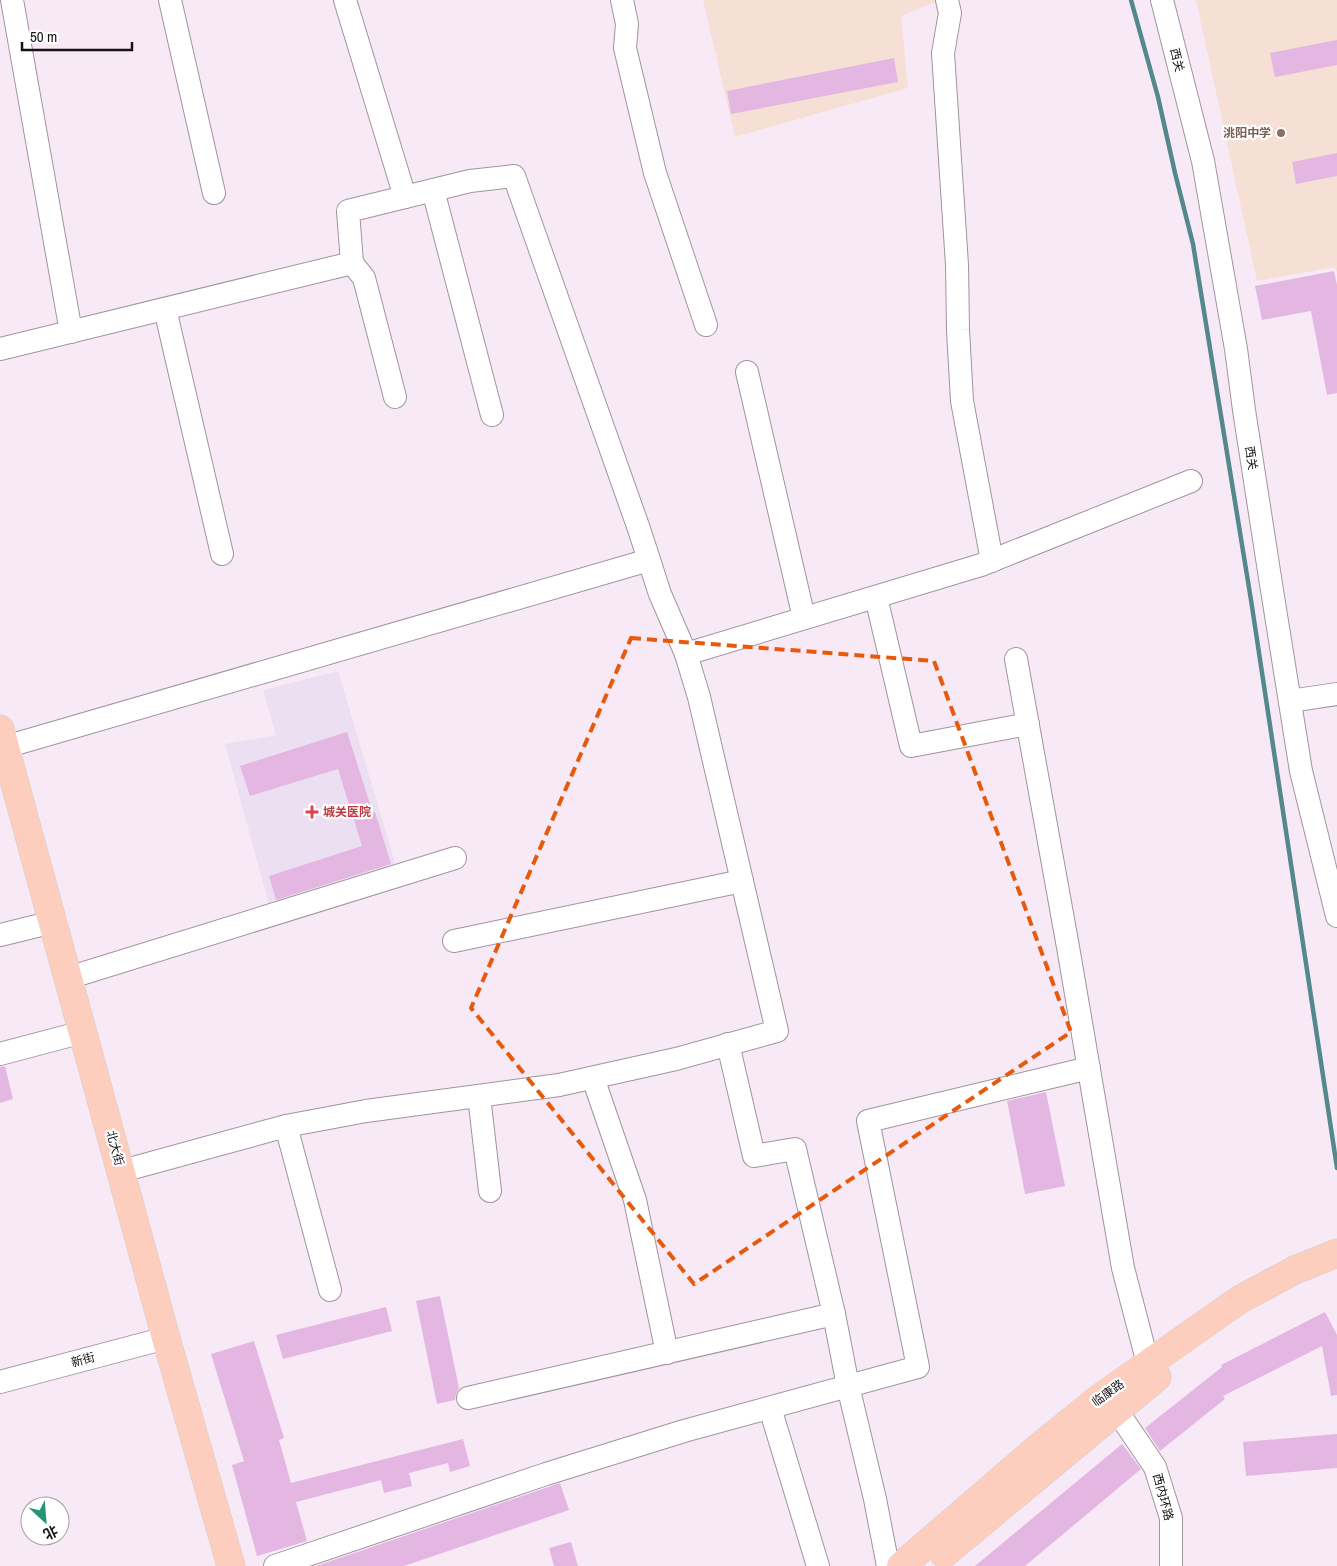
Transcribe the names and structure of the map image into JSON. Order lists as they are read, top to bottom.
{
  "streets": {
    "main road": ["北大街", "临康路"],
    "street": ["西关", "新街", "西内环路"]
  },
  "crossings": [
    ["北大街", "新街"],
    ["临康路", "西内环路"]
  ],
  "places": {
    "other": ["洮阳中学"],
    "health": ["城关医院"]
  },
  "scale_bar": "50 m",
  "north": "bottom right"
}
